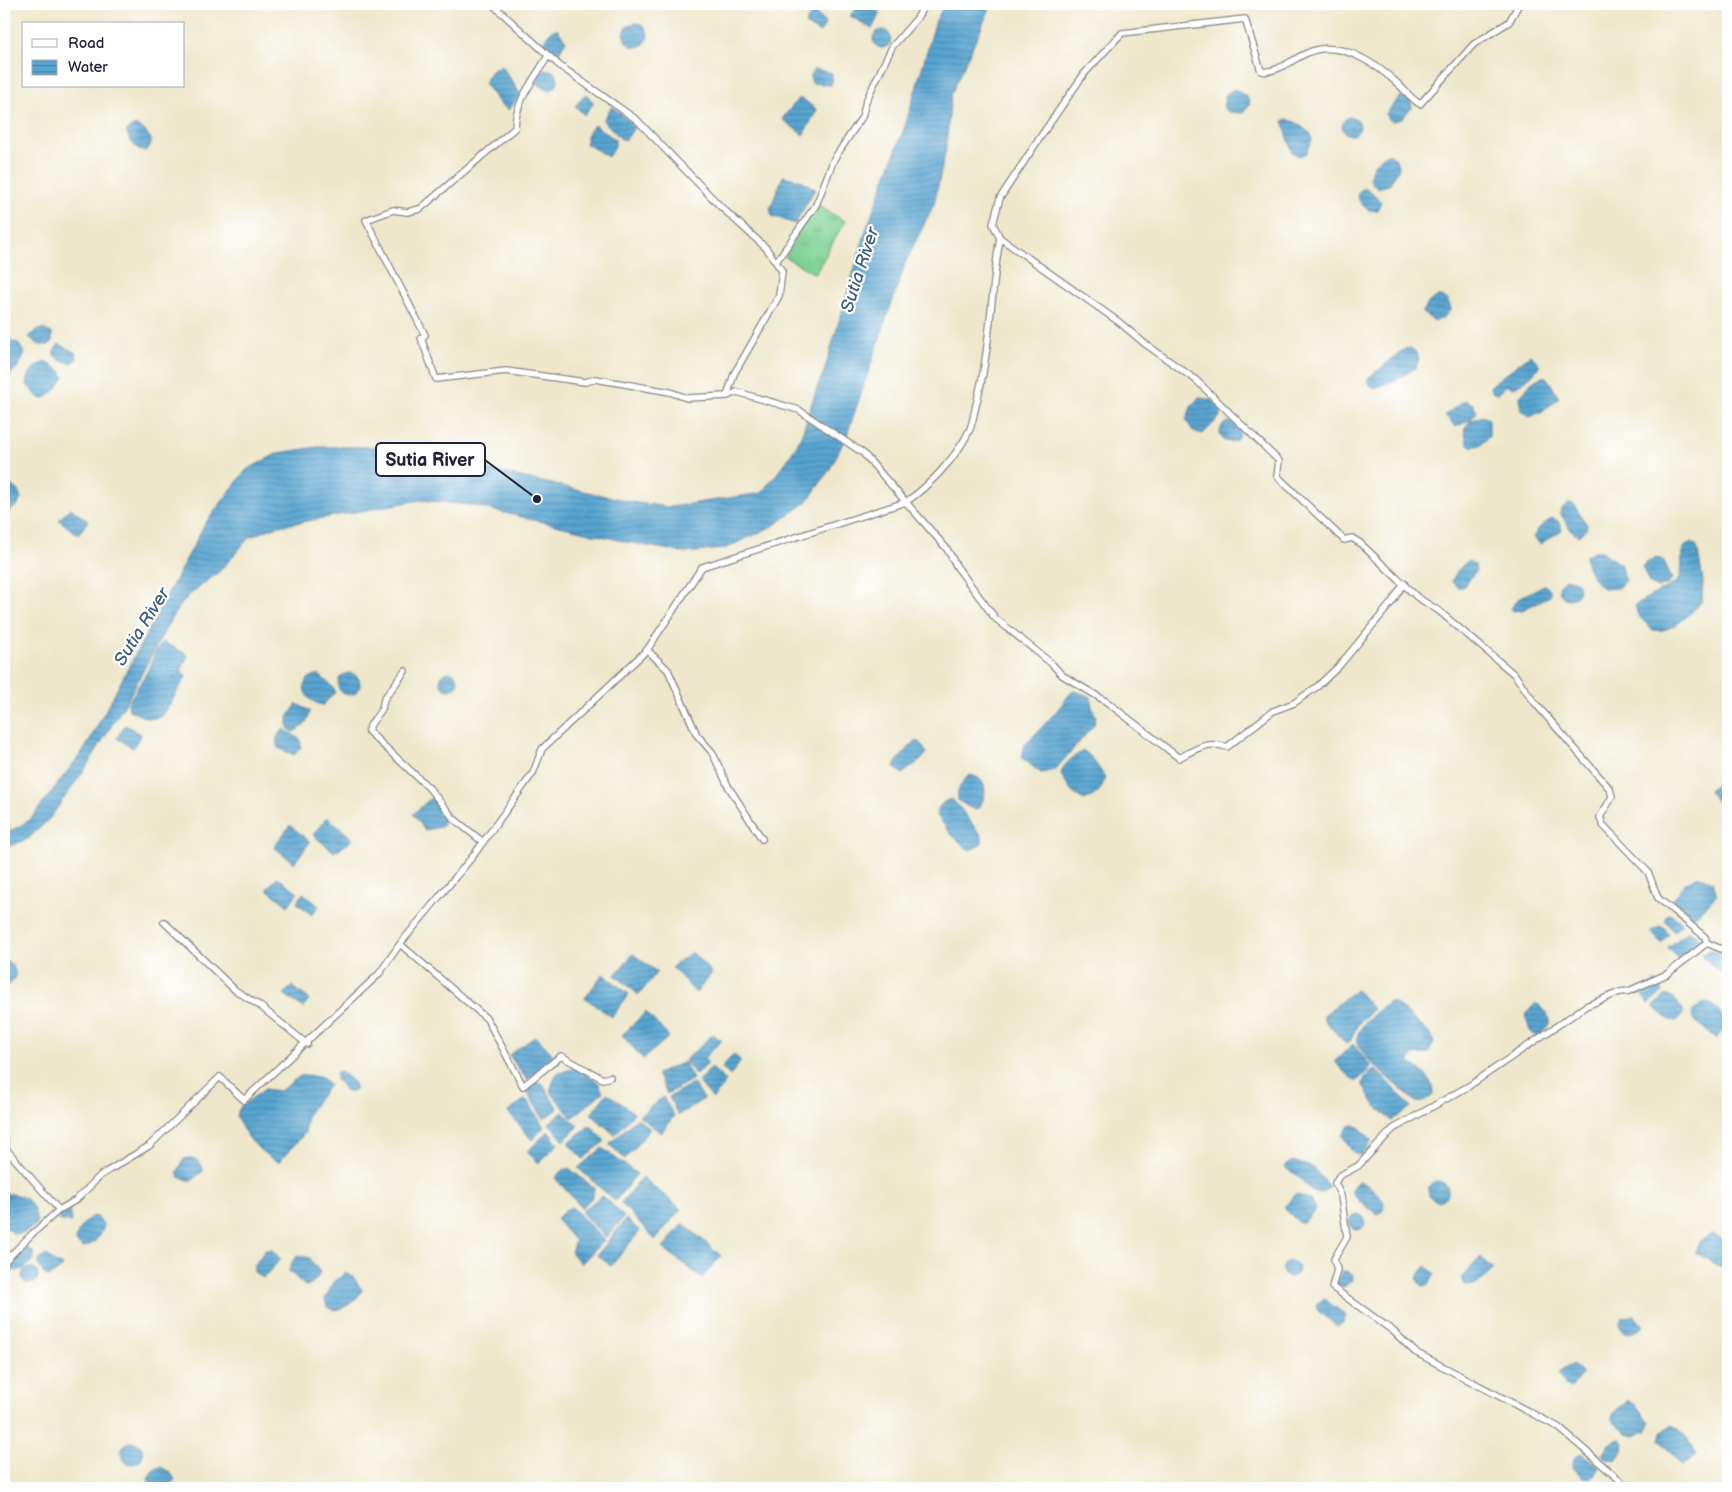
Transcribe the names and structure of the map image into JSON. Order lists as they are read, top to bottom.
{
  "water": ["Sutia River"],
  "places": ["Sutia River"],
  "legend": ["Road", "Water"]
}
